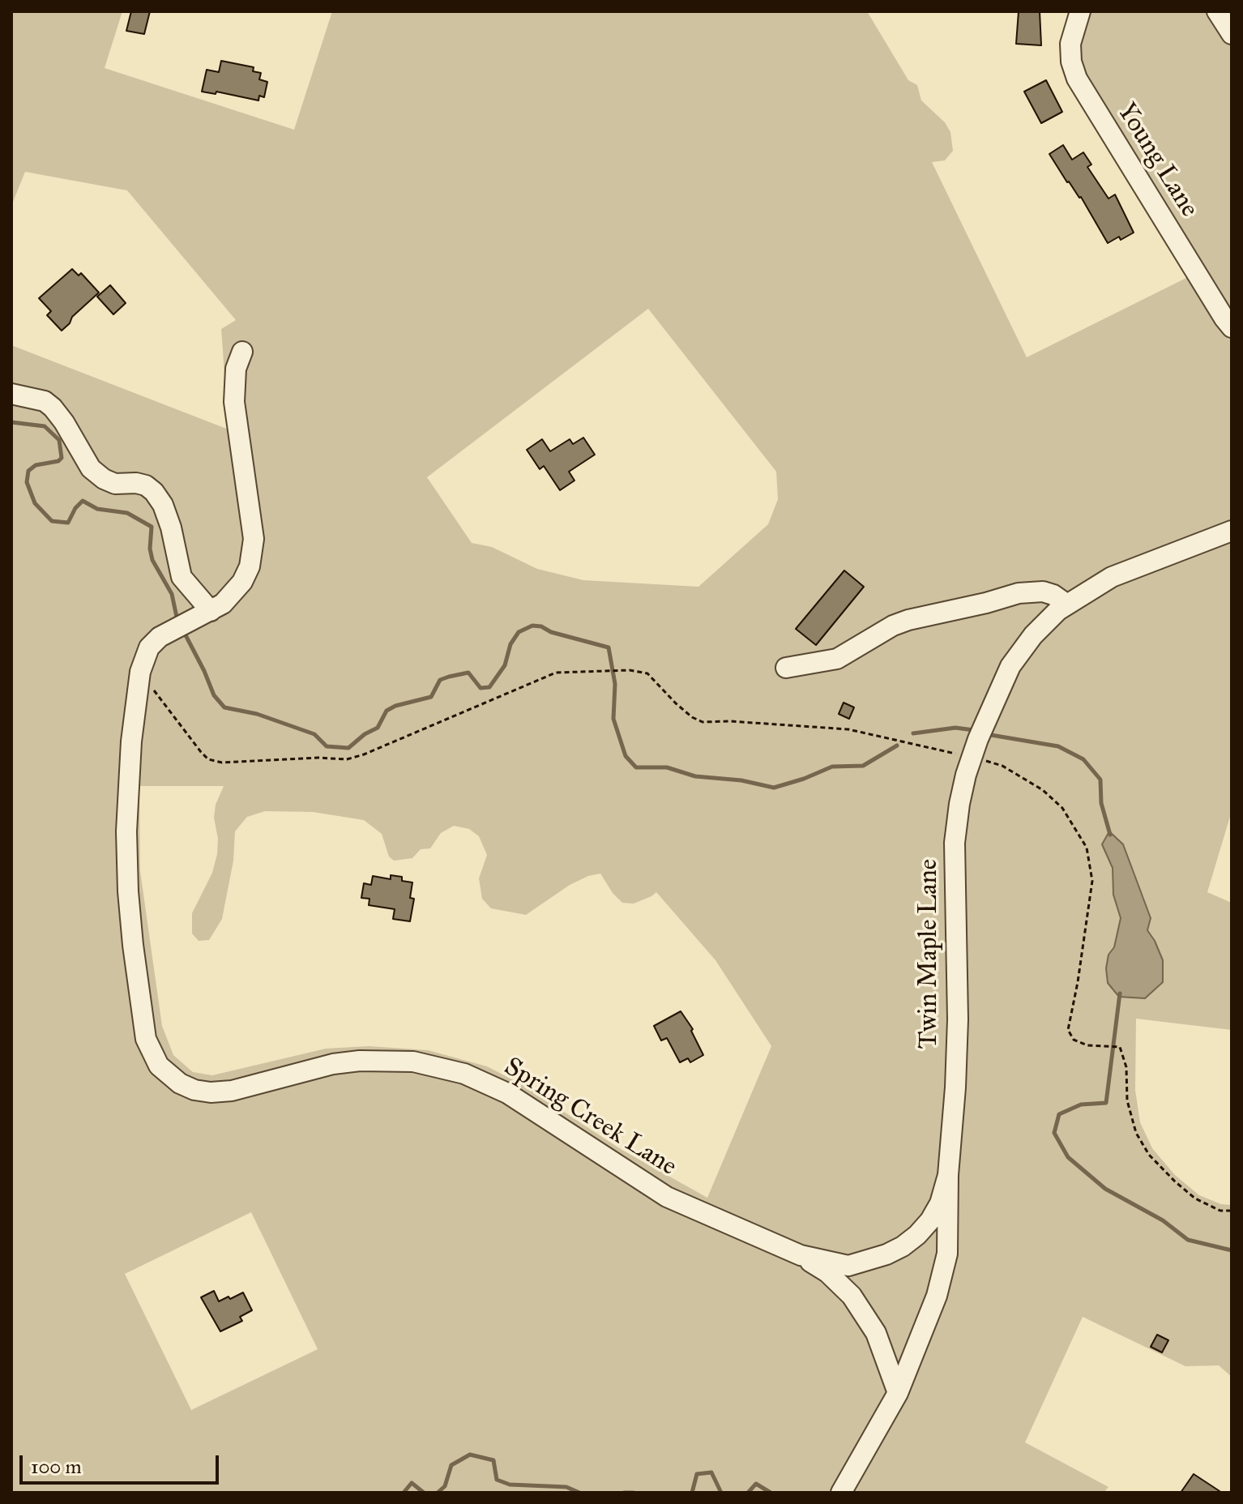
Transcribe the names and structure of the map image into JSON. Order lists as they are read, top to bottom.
{
  "streets": {
    "street": ["Young Lane", "Twin Maple Lane", "Spring Creek Lane"]
  },
  "crossings": [
    ["Twin Maple Lane", "Spring Creek Lane"]
  ],
  "scale_bar": "100 m"
}
